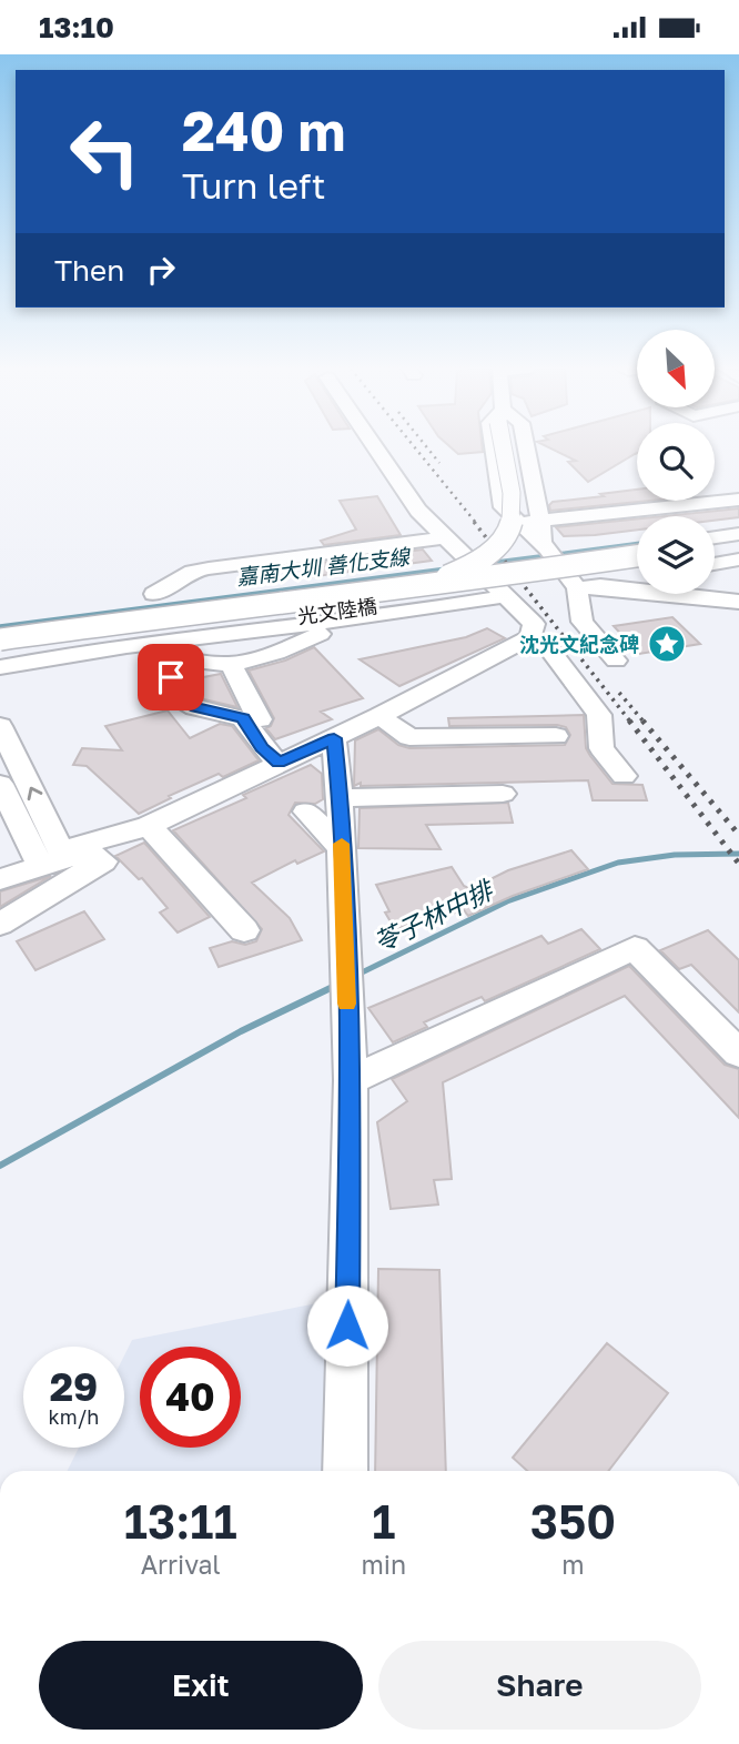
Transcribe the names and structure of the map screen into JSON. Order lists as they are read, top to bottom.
{
  "streets": {
    "street": ["光文陸橋"]
  },
  "water": ["嘉南大圳 善化支線", "苓子林中排"],
  "places": {
    "place": ["沈光文紀念碑"]
  },
  "north": "bottom right",
  "page": {
    "status": "13:10",
    "turn": ["240 m", "Turn left"],
    "then": "Then",
    "speed": "29 km/h",
    "limit": "40",
    "eta": [
      "13:11",
      "Arrival",
      "1",
      "min",
      "350",
      "m"
    ],
    "buttons": ["Exit", "Share"]
  }
}
